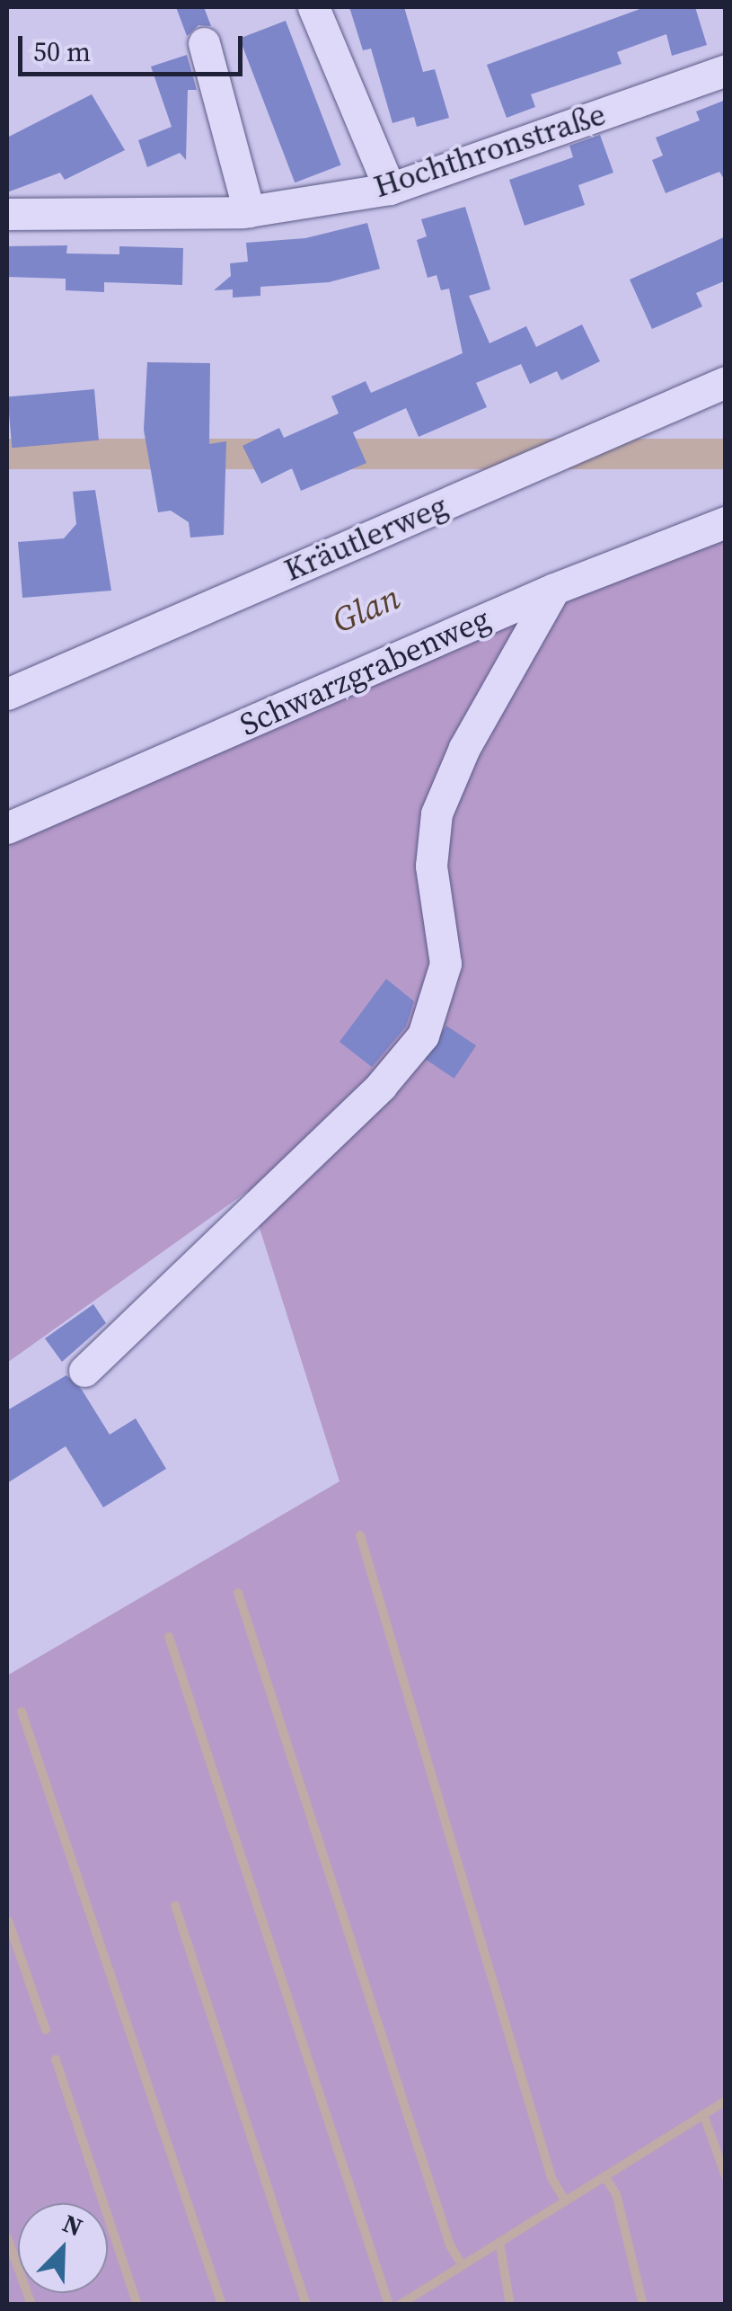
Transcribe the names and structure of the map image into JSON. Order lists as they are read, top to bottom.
{
  "streets": {
    "street": ["Hochthronstraße", "Kräutlerweg", "Schwarzgrabenweg"]
  },
  "water": ["Glan"],
  "scale_bar": "50 m",
  "north": "top right"
}
